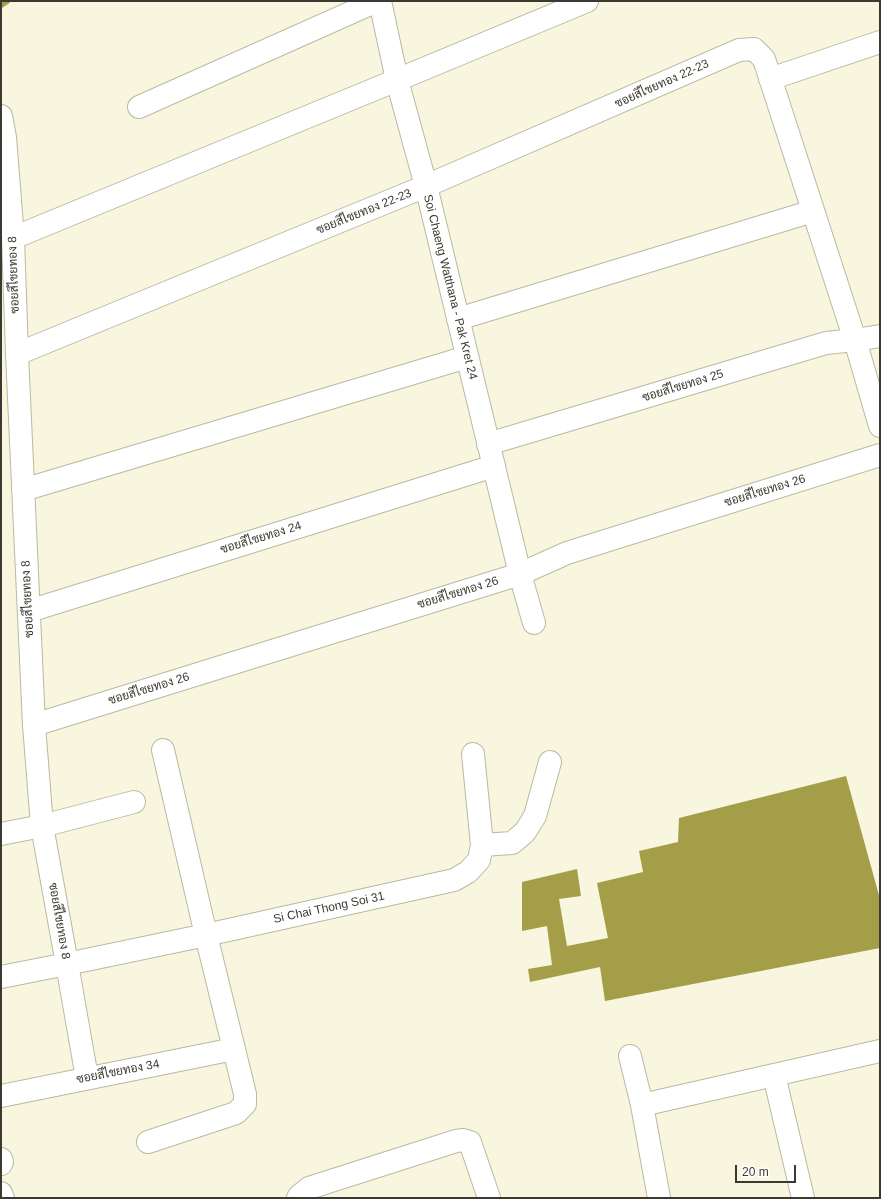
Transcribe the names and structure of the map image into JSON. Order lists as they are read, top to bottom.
{
  "streets": {
    "street": [
      "ซอยสีไชยทอง 22-23",
      "ซอยสีไชยทอง 8",
      "Soi Chaeng Watthana - Pak Kret 24",
      "ซอยสีไชยทอง 25",
      "ซอยสีไชยทอง 26",
      "ซอยสีไชยทอง 24",
      "Si Chai Thong Soi 31",
      "ซอยสีไชยทอง 34"
    ]
  },
  "crossings": [
    ["ซอยสีไชยทอง 22-23", "ซอยสีไชยทอง 8"],
    ["ซอยสีไชยทอง 22-23", "Soi Chaeng Watthana - Pak Kret 24"],
    ["ซอยสีไชยทอง 8", "ซอยสีไชยทอง 26"],
    ["ซอยสีไชยทอง 8", "ซอยสีไชยทอง 24"],
    ["ซอยสีไชยทอง 8", "Si Chai Thong Soi 31"],
    ["ซอยสีไชยทอง 8", "ซอยสีไชยทอง 34"],
    ["Soi Chaeng Watthana - Pak Kret 24", "ซอยสีไชยทอง 25"],
    ["Soi Chaeng Watthana - Pak Kret 24", "ซอยสีไชยทอง 26"],
    ["Soi Chaeng Watthana - Pak Kret 24", "ซอยสีไชยทอง 24"]
  ],
  "scale_bar": "20 m"
}
